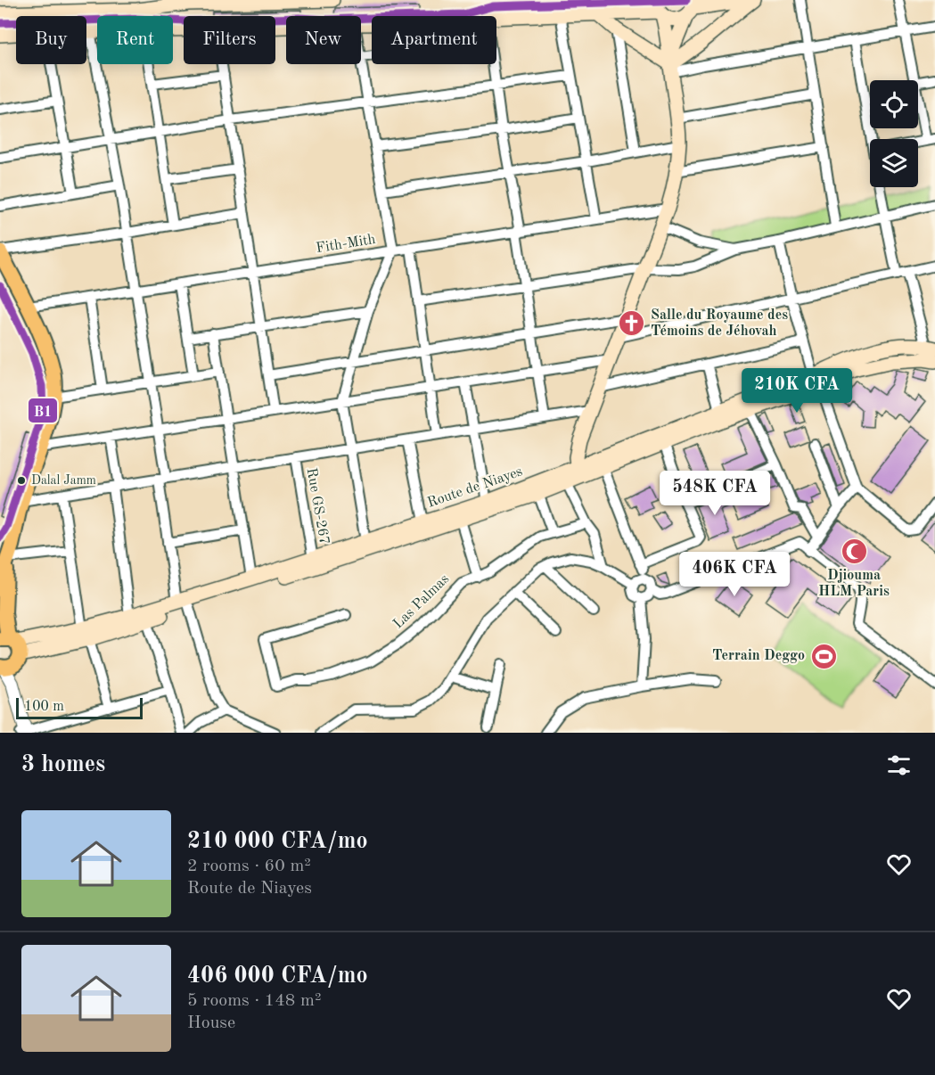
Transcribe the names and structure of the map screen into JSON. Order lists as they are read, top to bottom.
{
  "streets": {
    "main road": ["Route de Niayes"],
    "street": ["Fith-Mith", "Rue GS-267", "Las Palmas"]
  },
  "crossings": [
    ["Route de Niayes", "Rue GS-267"]
  ],
  "places": {
    "church": ["Salle du Royaume des Témoins de Jéhovah"],
    "other": ["Dalal Jamm"],
    "mosque": ["Djiouma HLM Paris"],
    "sports": ["Terrain Deggo"]
  },
  "lines": ["transit line B1"],
  "scale_bar": "100 m",
  "page": {
    "chip": [
      "Buy",
      "Rent",
      "Filters",
      "New",
      "Apartment"
    ],
    "price": ["210K CFA", "548K CFA", "406K CFA"],
    "scale": "100 m",
    "heading": "3 homes",
    "list": [
      {
        "name": "210 000 CFA/mo",
        "note": "2 rooms · 60 m² · Route de Niayes"
      },
      {
        "name": "406 000 CFA/mo",
        "note": "5 rooms · 148 m² · House"
      }
    ]
  }
}
